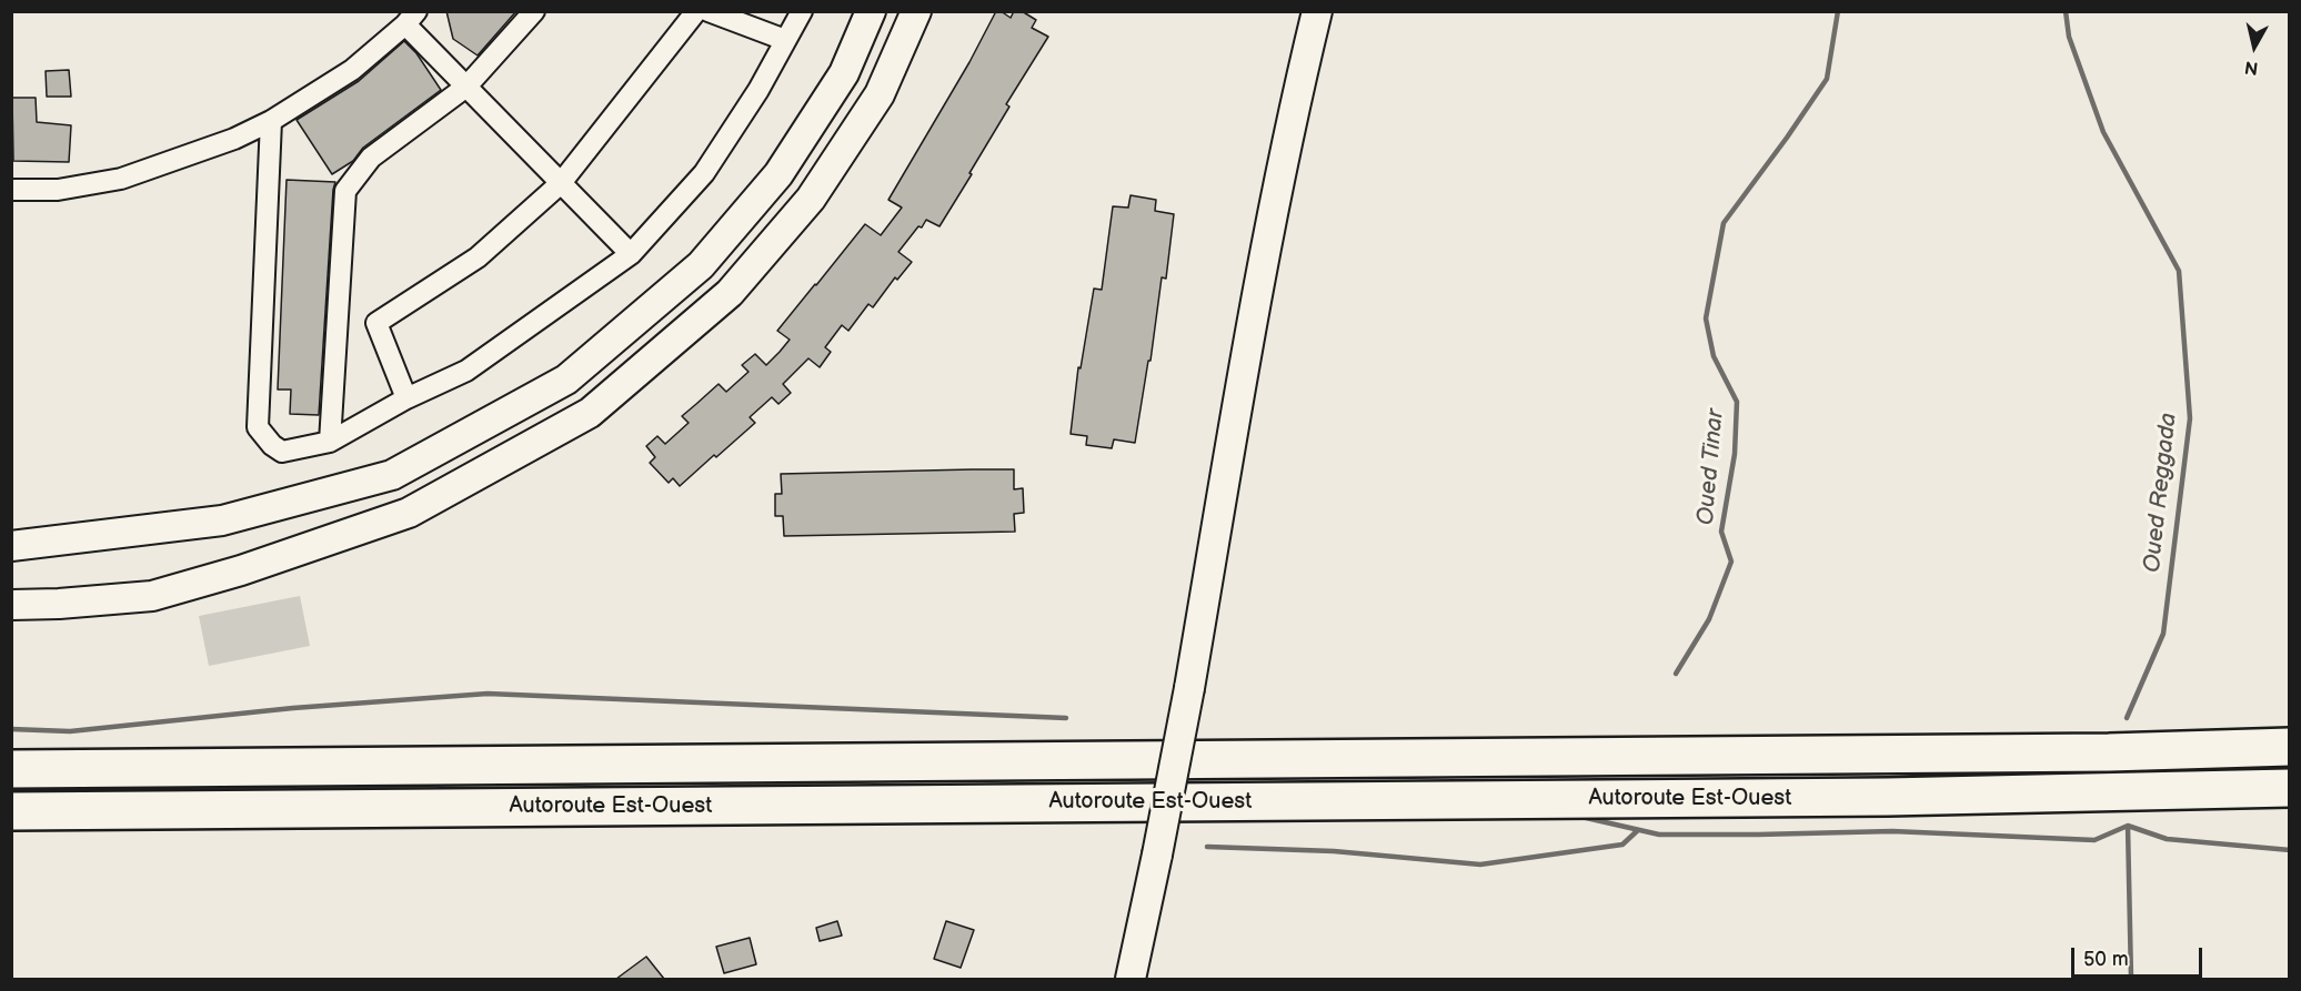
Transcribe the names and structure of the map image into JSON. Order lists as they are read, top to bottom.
{
  "streets": {
    "highway": ["Autoroute Est-Ouest"]
  },
  "water": ["Oued Tinar", "Oued Reggada"],
  "scale_bar": "50 m",
  "north": "bottom"
}
